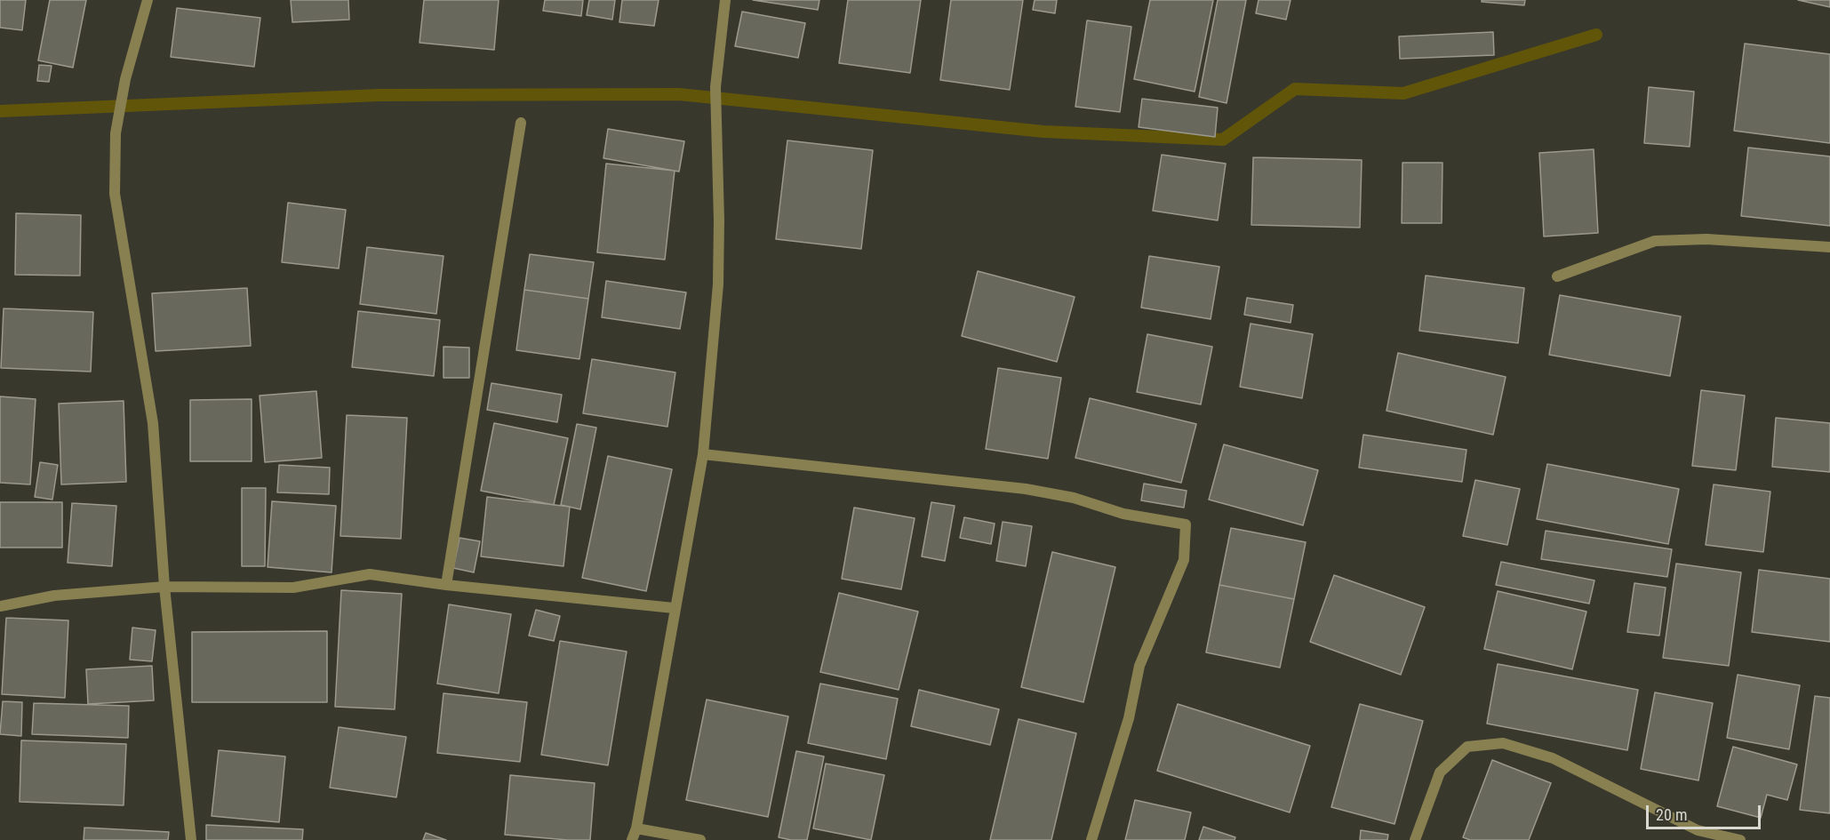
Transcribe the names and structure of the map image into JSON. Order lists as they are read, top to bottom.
{
  "scale_bar": "20 m"
}
